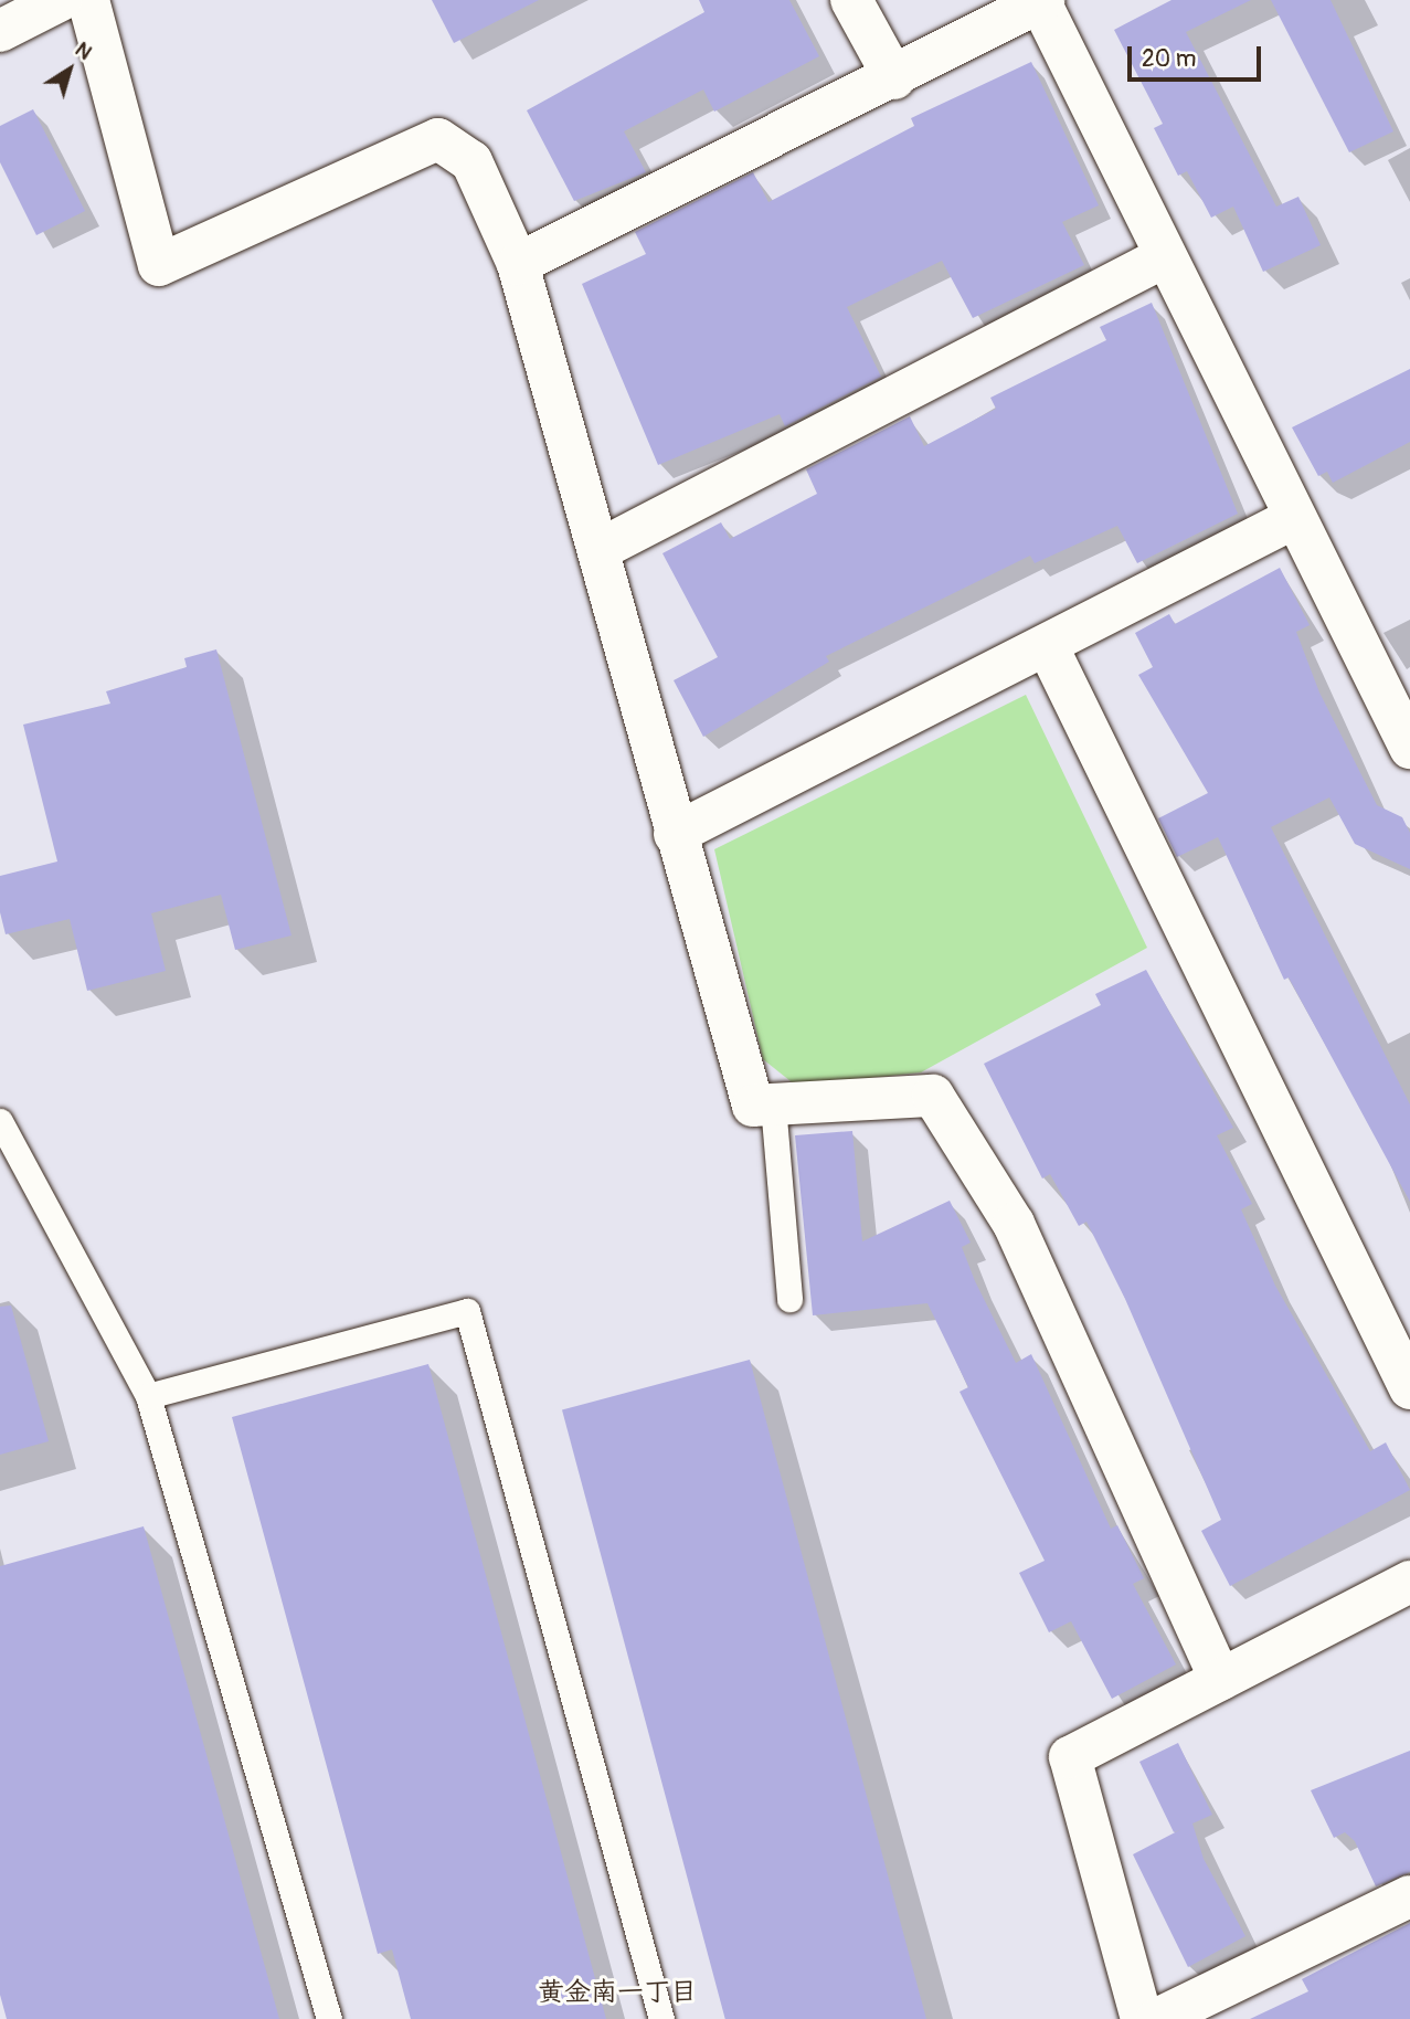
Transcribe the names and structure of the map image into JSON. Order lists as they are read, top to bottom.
{
  "districts": ["黄金南一丁目"],
  "scale_bar": "20 m",
  "north": "top right"
}
